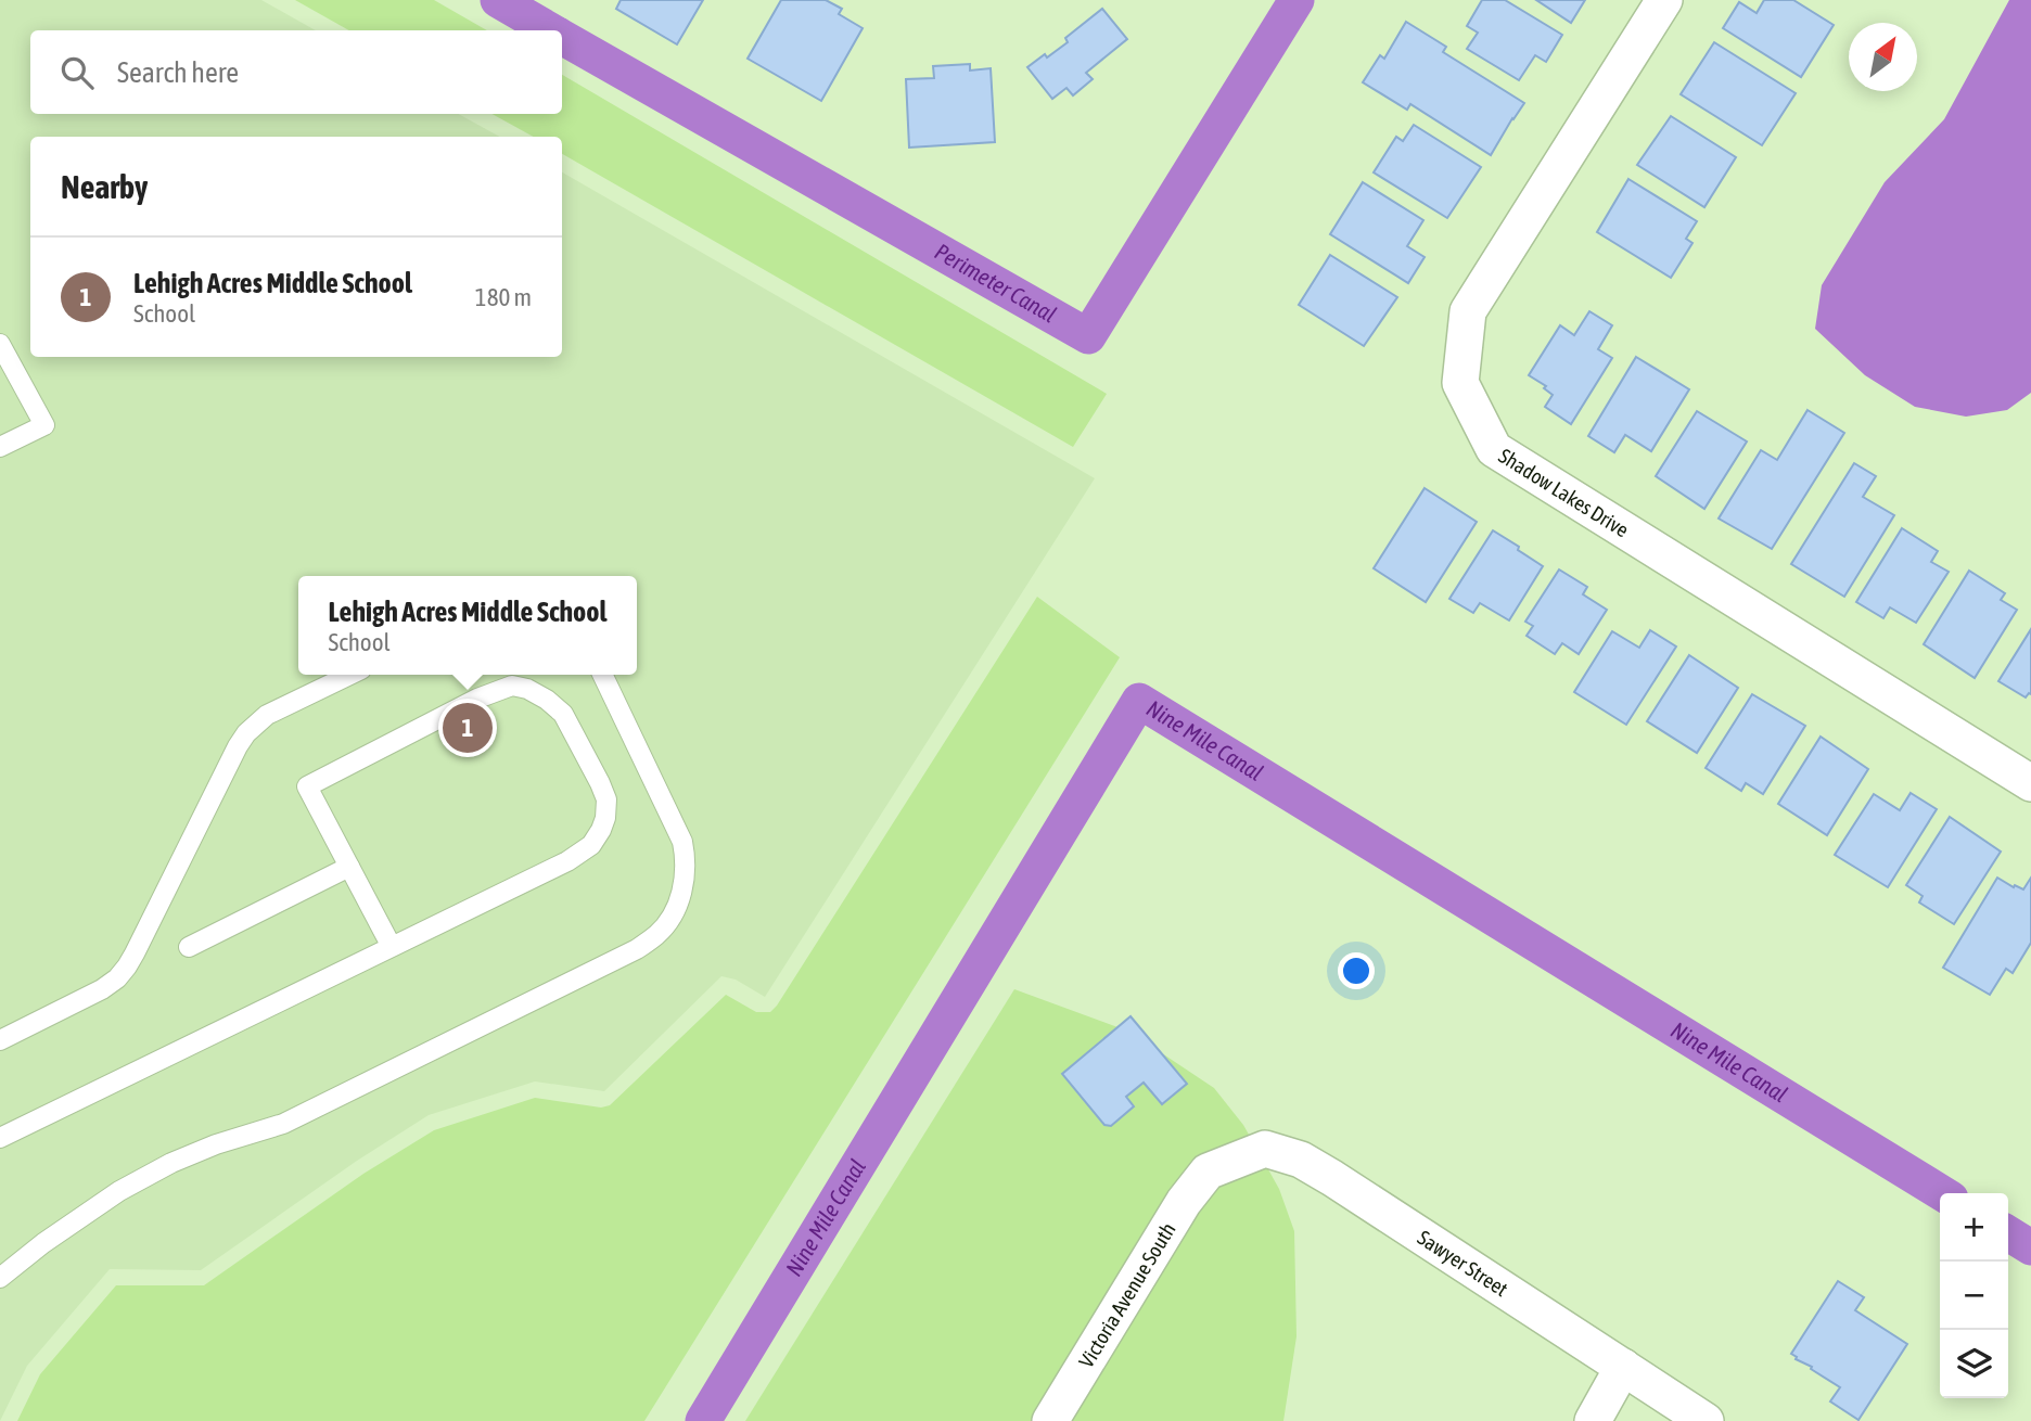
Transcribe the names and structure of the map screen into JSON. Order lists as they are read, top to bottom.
{
  "streets": {
    "street": ["Shadow Lakes Drive", "Sawyer Street", "Victoria Avenue South"]
  },
  "crossings": [
    ["Sawyer Street", "Victoria Avenue South"]
  ],
  "water": ["Perimeter Canal", "Nine Mile Canal"],
  "north": "top right",
  "page": {
    "search": "Search here",
    "heading": "Nearby",
    "list": [
      {
        "mark": "1",
        "name": "Lehigh Acres Middle School",
        "note": "School",
        "value": "180 m"
      }
    ],
    "popup": ["Lehigh Acres Middle School", "School"],
    "pins": "1",
    "map_buttons": ["+", "−"]
  }
}
